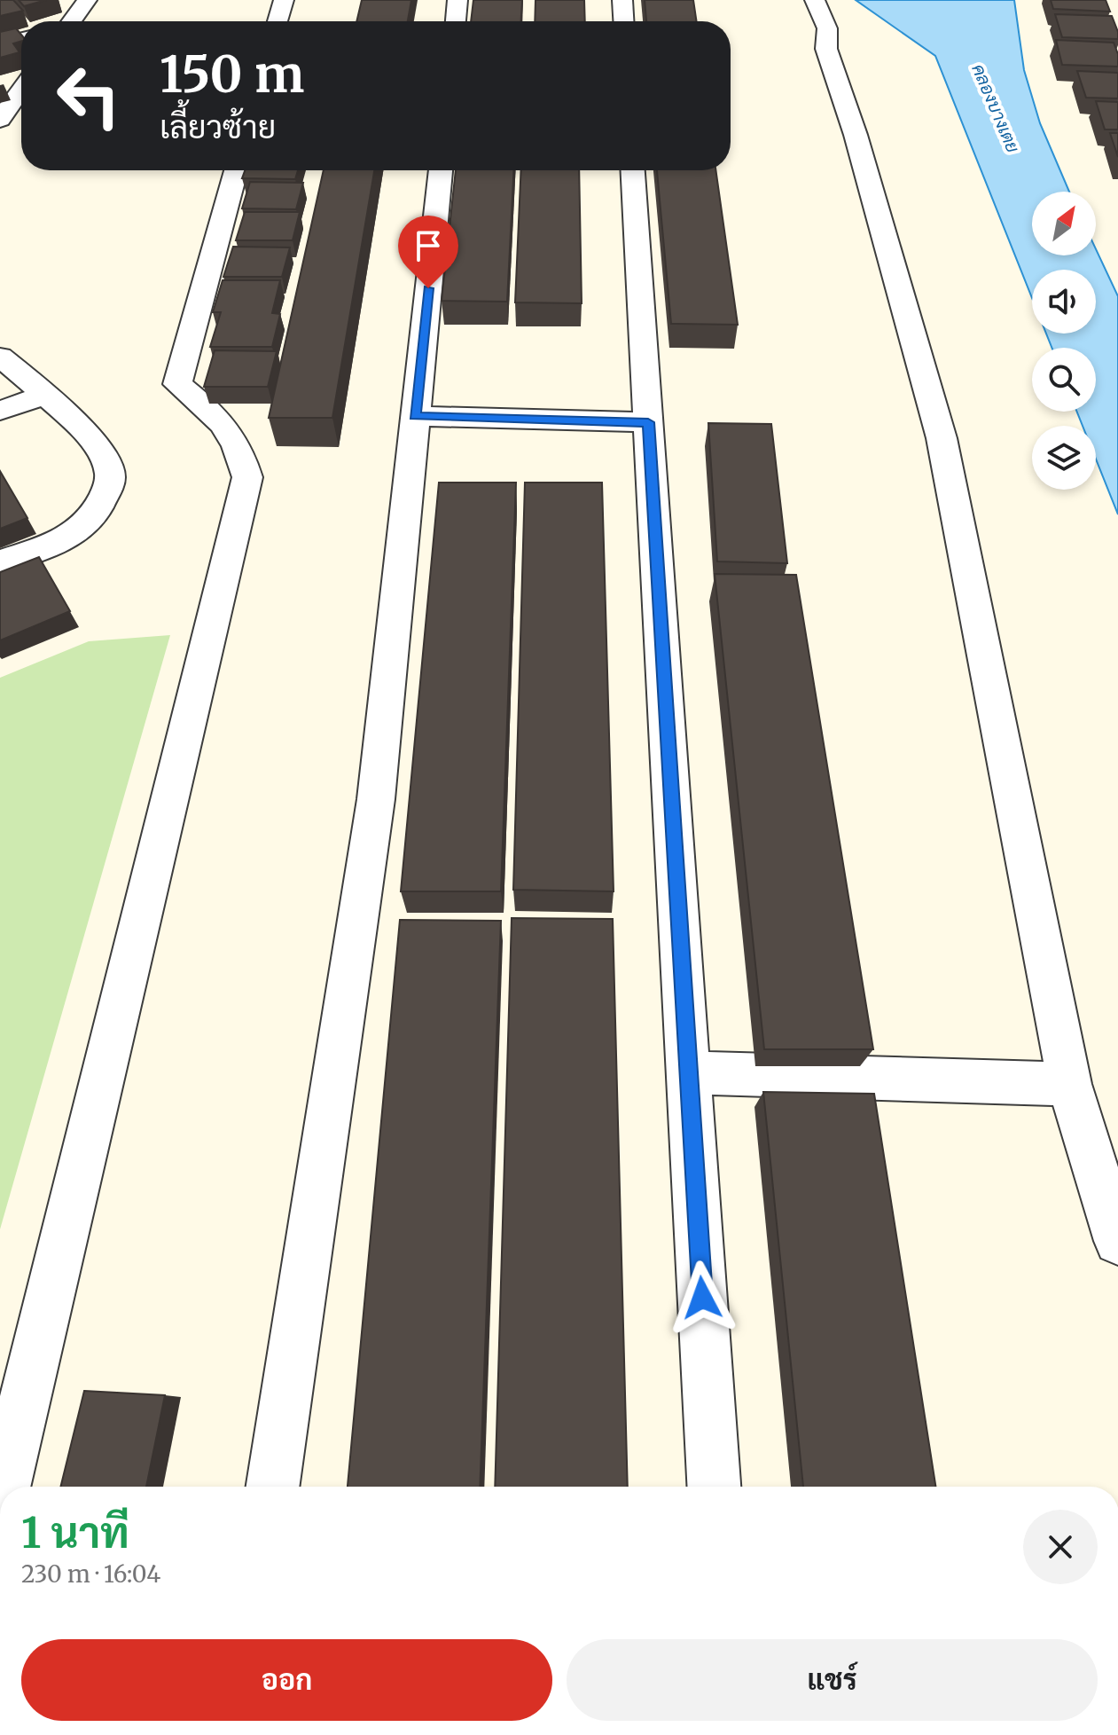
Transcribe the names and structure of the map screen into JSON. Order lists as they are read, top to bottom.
{
  "water": ["คลองบางเตย"],
  "north": "top right",
  "page": {
    "turn": ["150 m", "เลี้ยวซ้าย"],
    "heading": ["1 นาที", "230 m · 16:04"],
    "buttons": ["ออก", "แชร์"]
  }
}
